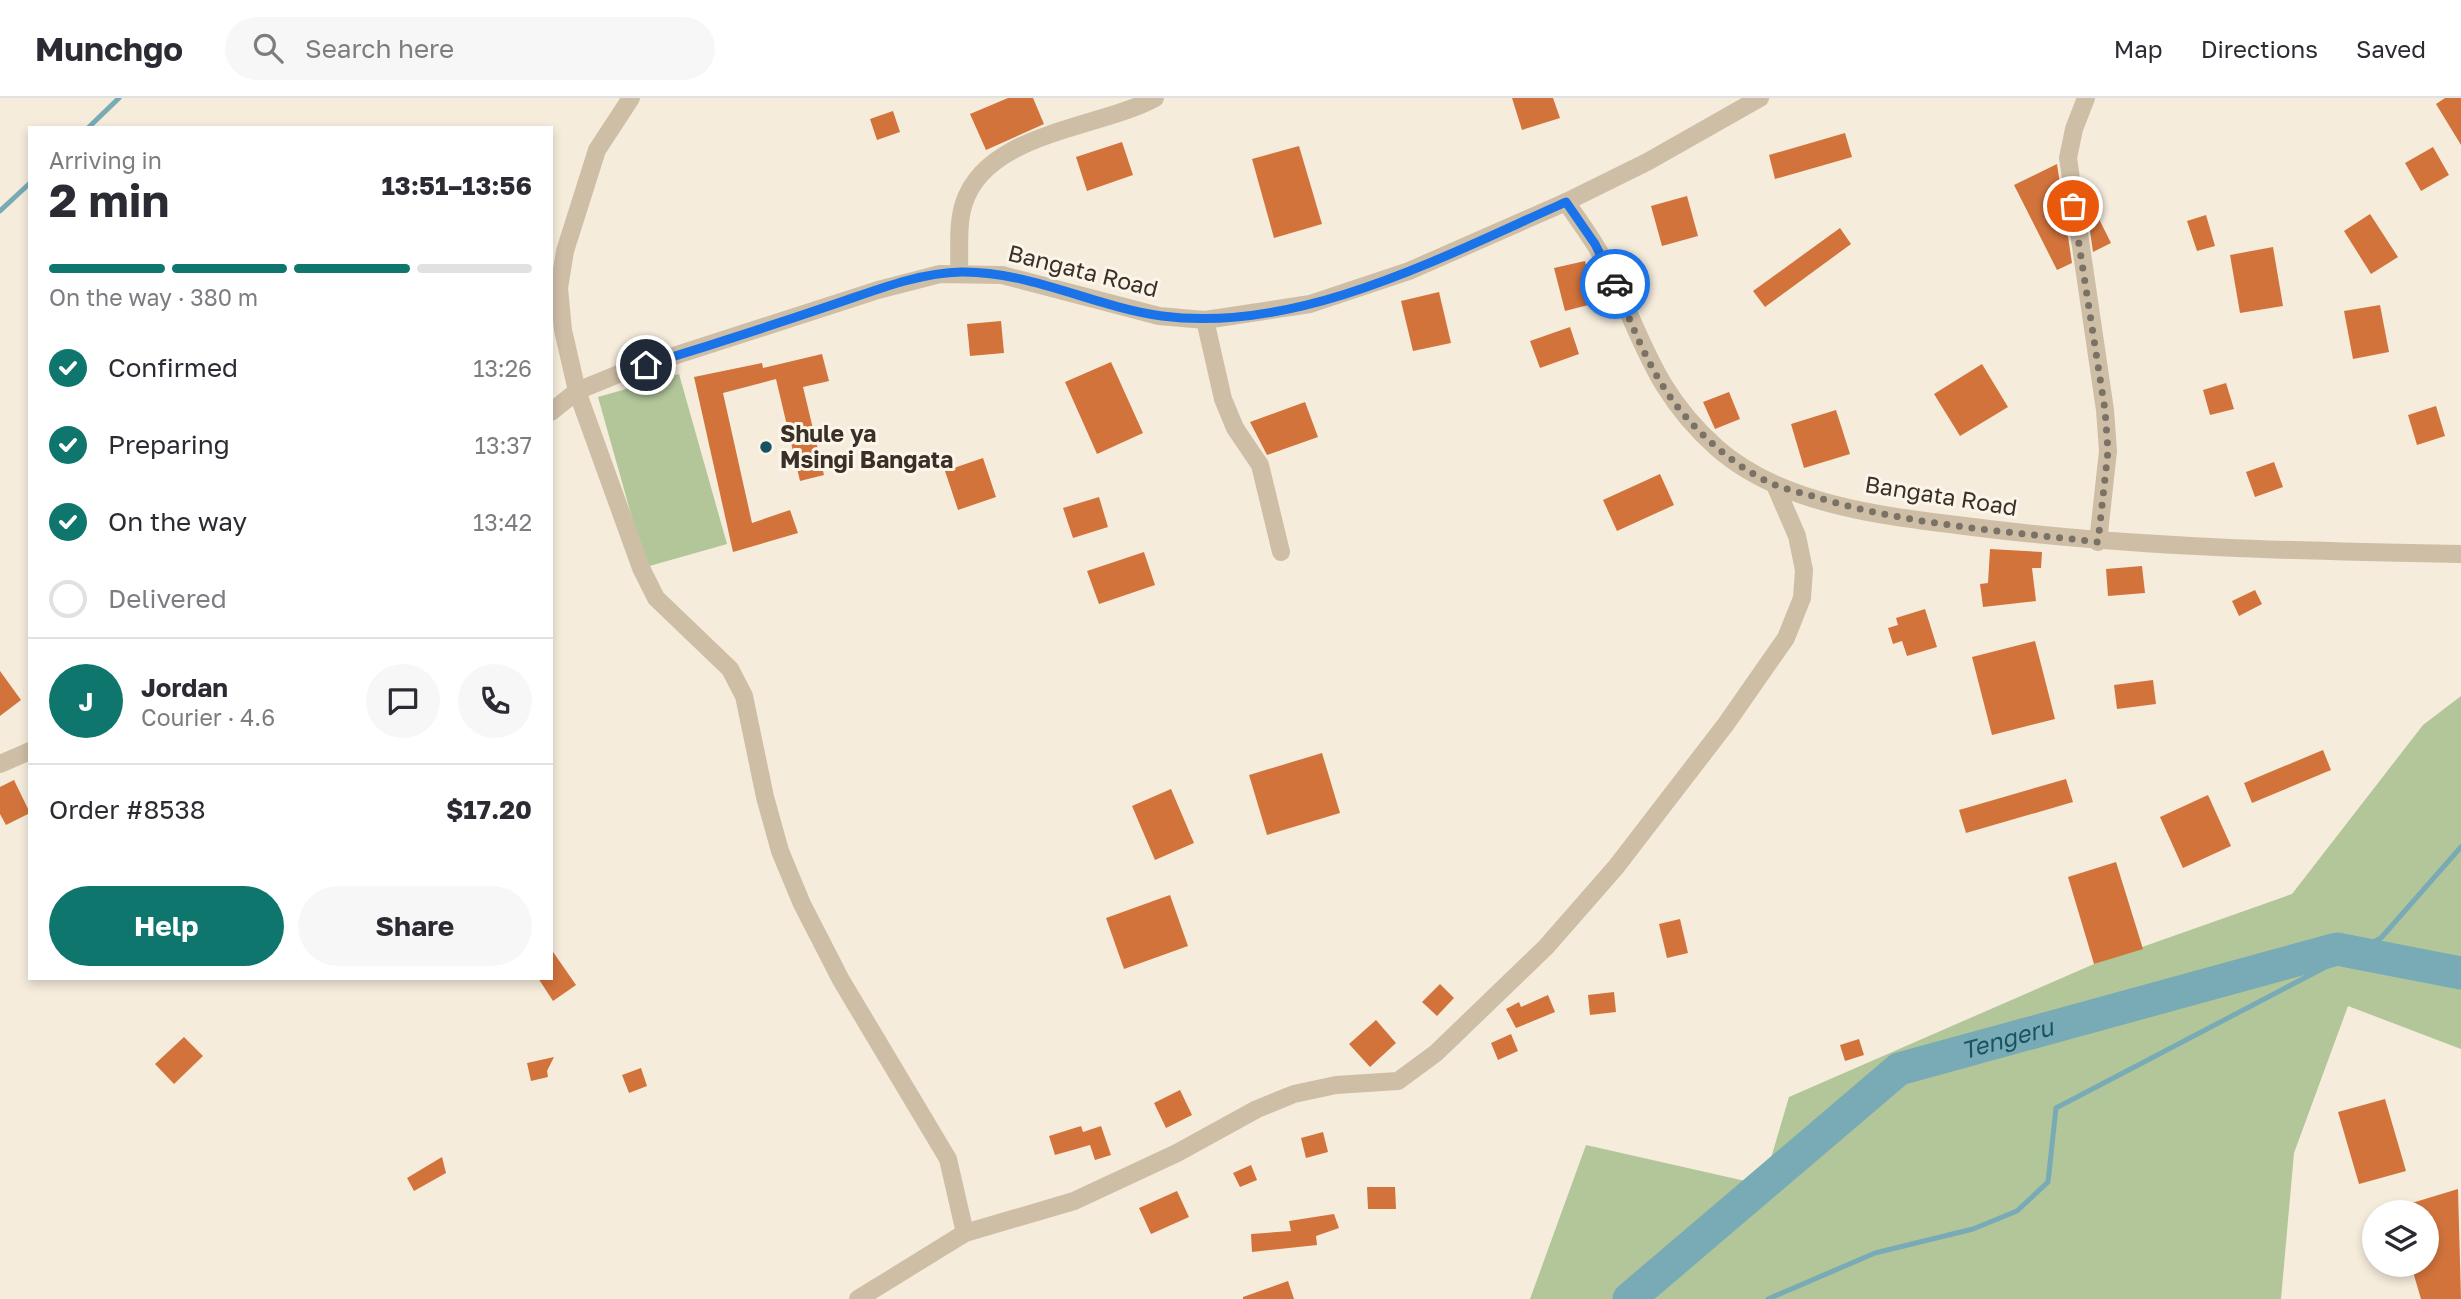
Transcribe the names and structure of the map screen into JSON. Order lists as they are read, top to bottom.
{
  "streets": {
    "street": ["Bangata Road"]
  },
  "water": ["Tengeru"],
  "places": ["Shule ya Msingi Bangata"],
  "page": {
    "header": "Munchgo",
    "search": "Search here",
    "nav": ["Map", "Directions", "Saved"],
    "heading": ["2 min", "Arriving in", "13:51–13:56"],
    "panel": [
      "Jordan",
      "Courier · 4.6",
      "Order #8538",
      "$17.20"
    ],
    "bar": "On the way · 380 m",
    "list": [
      ["Confirmed", "13:26"],
      ["Preparing", "13:37"],
      ["On the way", "13:42"],
      "Delivered"
    ],
    "round": "J",
    "buttons": ["Help", "Share"]
  }
}
